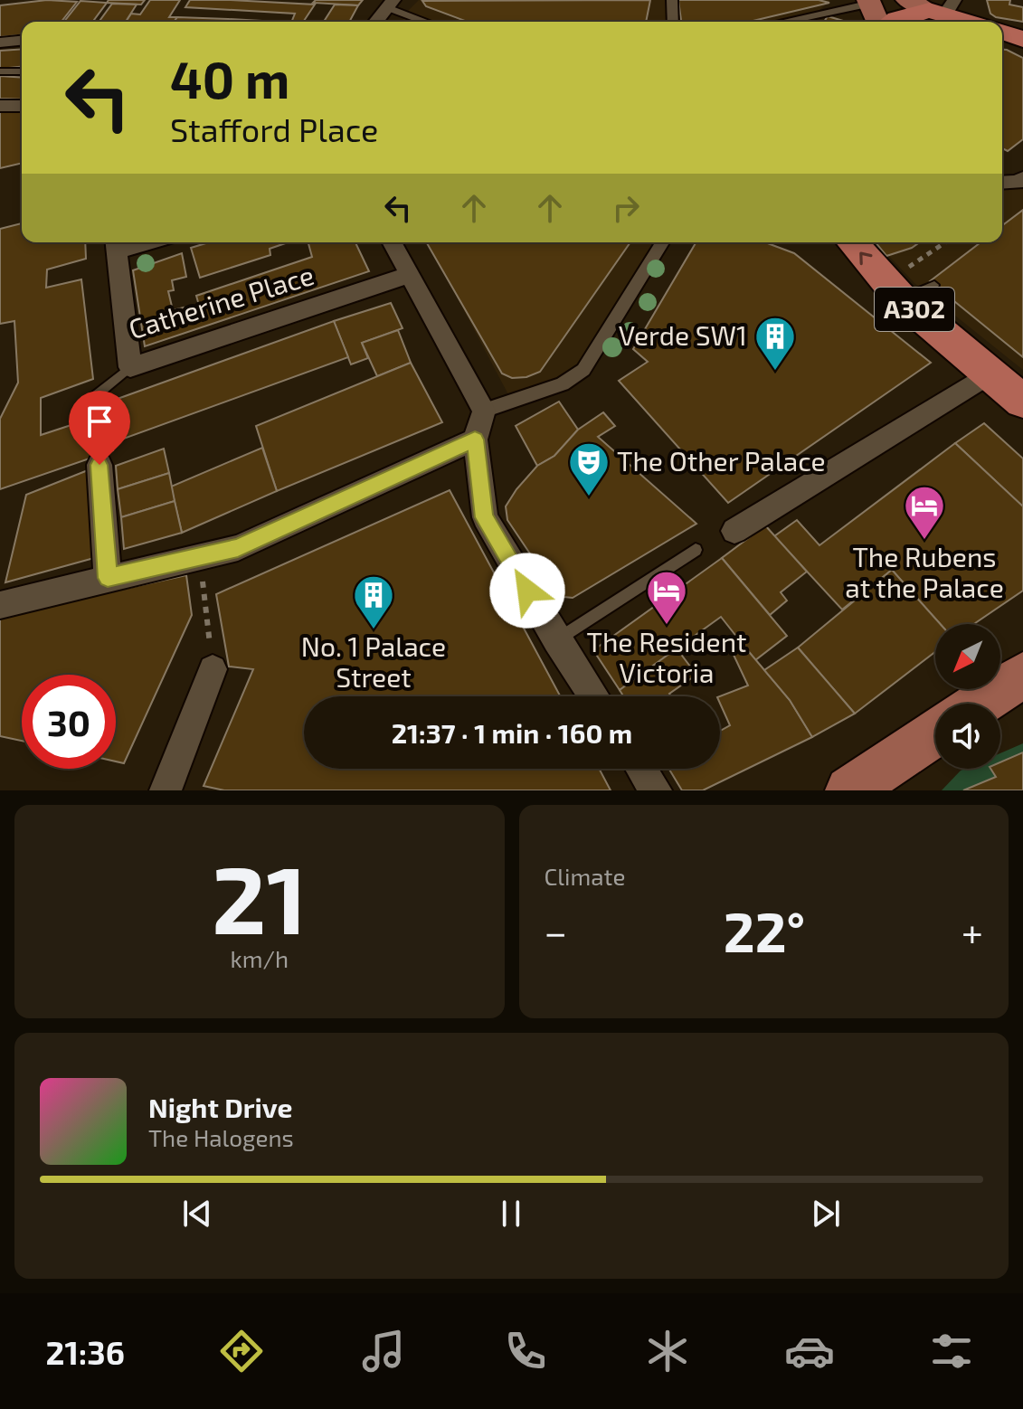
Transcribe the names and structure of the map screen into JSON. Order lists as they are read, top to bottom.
{
  "streets": {
    "highway": ["A302"],
    "street": ["Catherine Place"]
  },
  "places": {
    "building": ["Verde SW1", "No. 1 Palace Street"],
    "theatre": ["The Other Palace"],
    "hotel": ["The Rubens at the Palace", "The Resident Victoria"]
  },
  "north": "bottom left",
  "page": {
    "turn": ["40 m", "Stafford Place"],
    "limit": "30",
    "trip": "21:37 · 1 min · 160 m",
    "tile": [
      ["21", "km/h"],
      "Climate"
    ],
    "heat": ["−", "22°", "+"],
    "song": ["Night Drive", "The Halogens"],
    "tabs": "21:36"
  }
}
